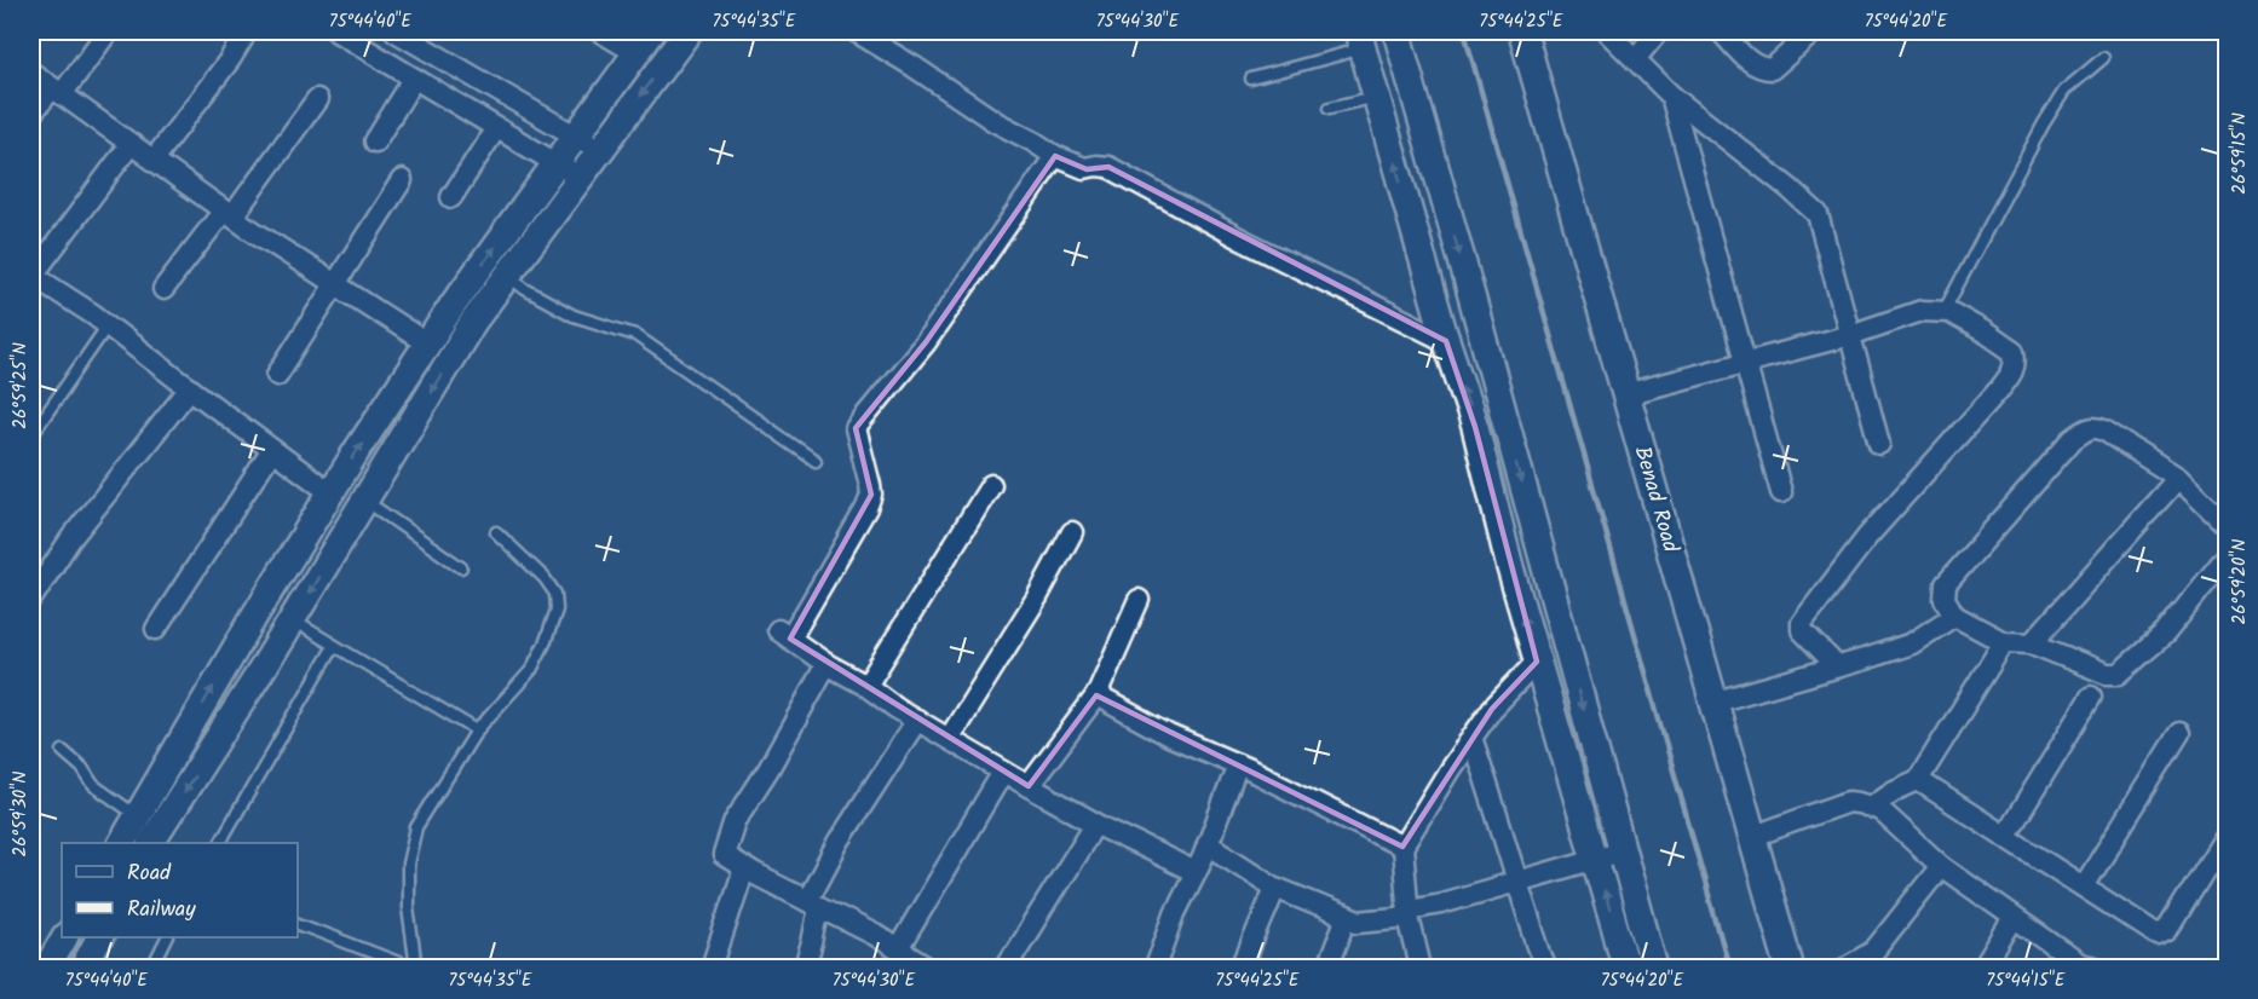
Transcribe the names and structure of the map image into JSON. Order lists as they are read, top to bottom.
{
  "streets": {
    "main road": ["Benad Road"]
  },
  "legend": ["Road", "Railway"],
  "coordinates": [
    "75°44'40\"E",
    "75°44'35\"E",
    "75°44'30\"E",
    "75°44'25\"E",
    "75°44'20\"E",
    "26°59'15\"N",
    "26°59'25\"N",
    "26°59'20\"N",
    "26°59'30\"N",
    "75°44'15\"E"
  ]
}
